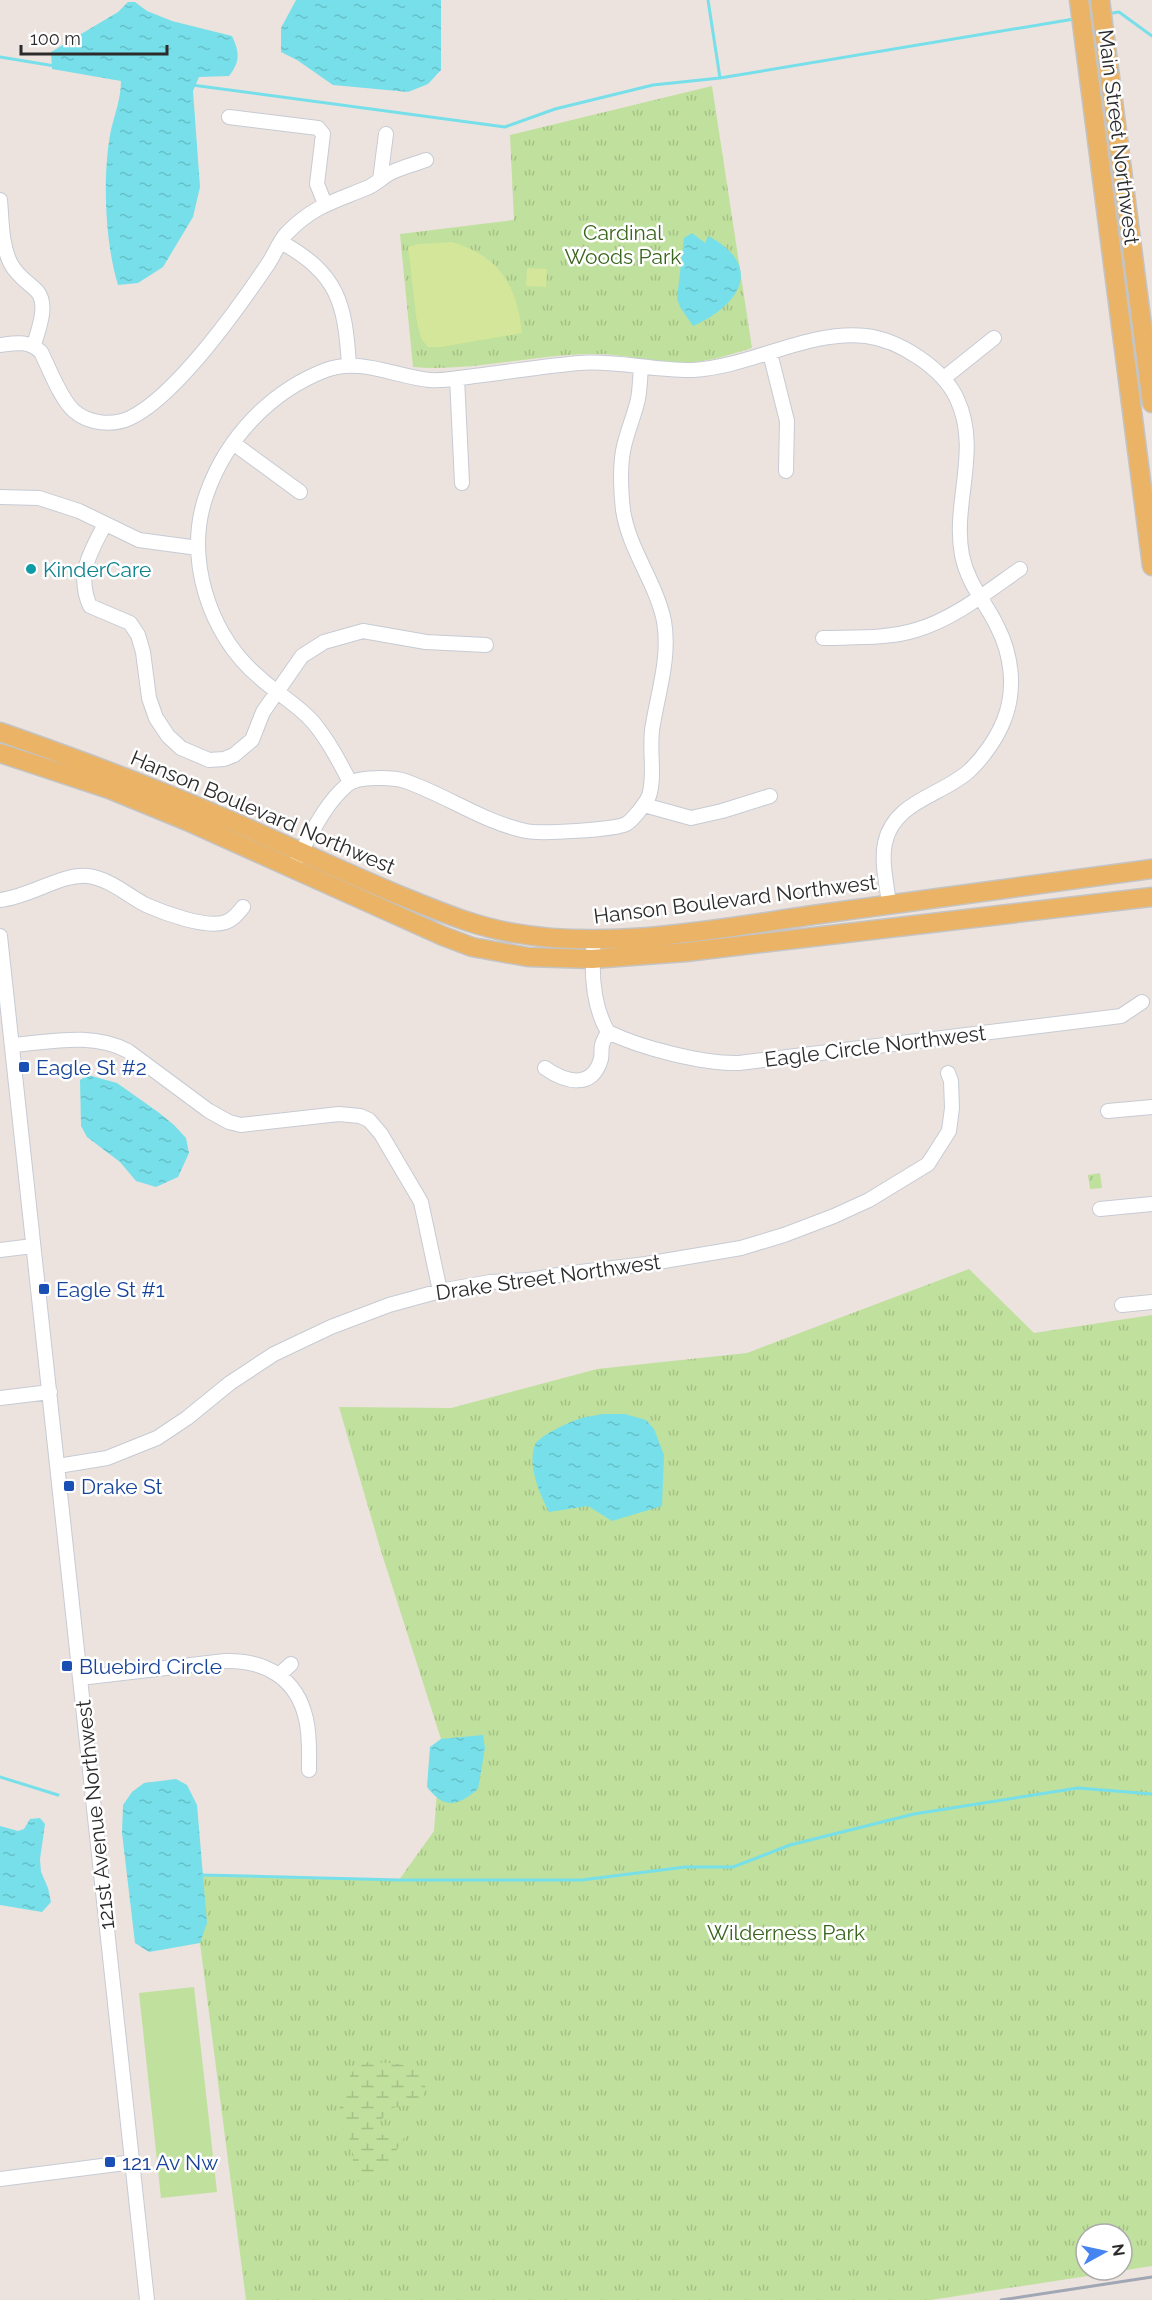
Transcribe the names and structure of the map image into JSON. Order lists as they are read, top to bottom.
{
  "streets": {
    "main road": ["Main Street Northwest", "Hanson Boulevard Northwest"],
    "street": ["Eagle Circle Northwest", "Drake Street Northwest", "121st Avenue Northwest"]
  },
  "crossings": [
    ["Drake Street Northwest", "121st Avenue Northwest"]
  ],
  "parks": ["Cardinal Woods Park", "Wilderness Park"],
  "places": {
    "other": ["KinderCare"],
    "transit": [
      "Eagle St #2",
      "Eagle St #1",
      "Drake St",
      "Bluebird Circle",
      "121 Av Nw"
    ]
  },
  "scale_bar": "100 m",
  "north": "right"
}
